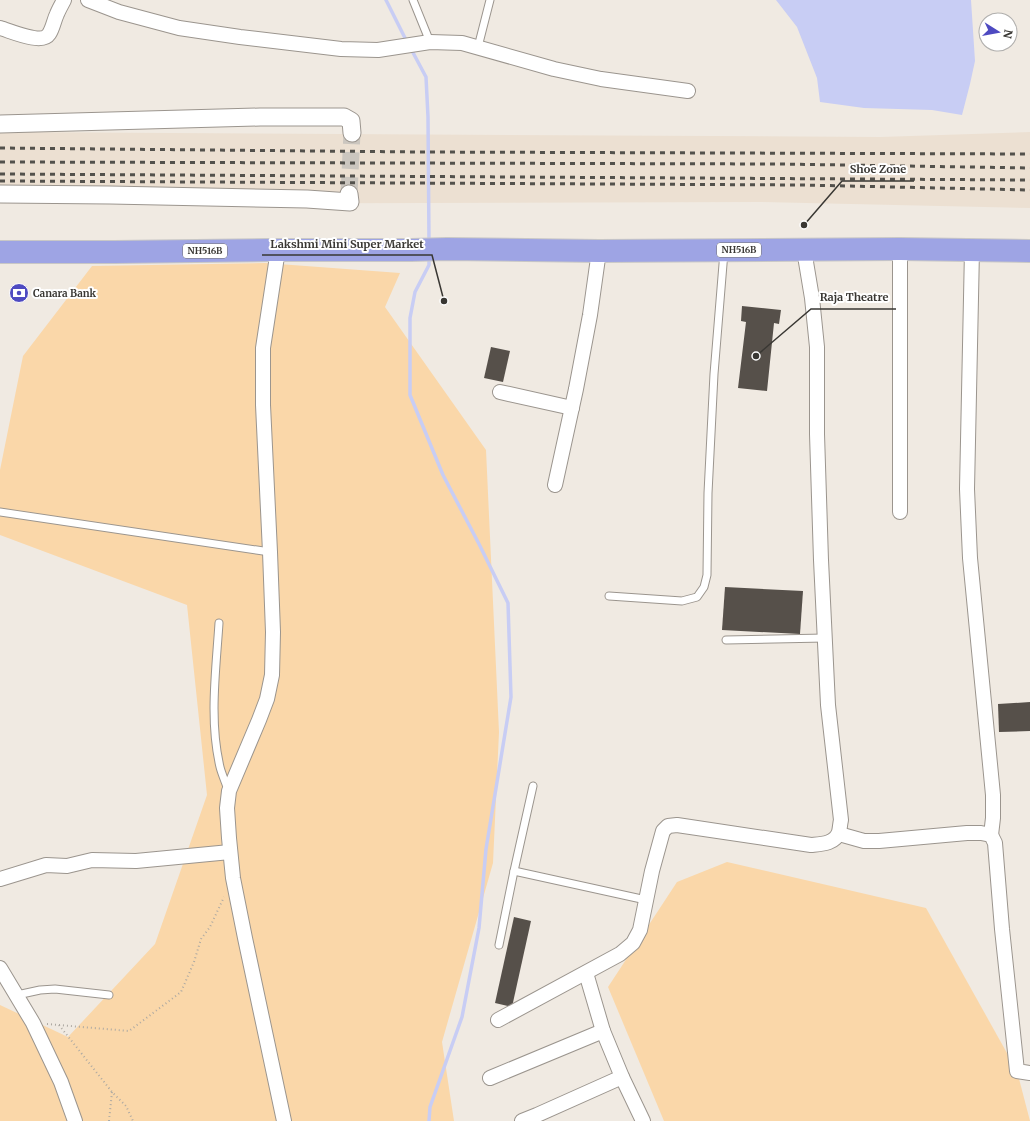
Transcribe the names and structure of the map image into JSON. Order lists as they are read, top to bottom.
{
  "streets": {
    "highway": ["NH516B"]
  },
  "places": {
    "other": ["Shoe Zone", "Lakshmi Mini Super Market", "Raja Theatre"],
    "bank": ["Canara Bank"]
  },
  "north": "right"
}
